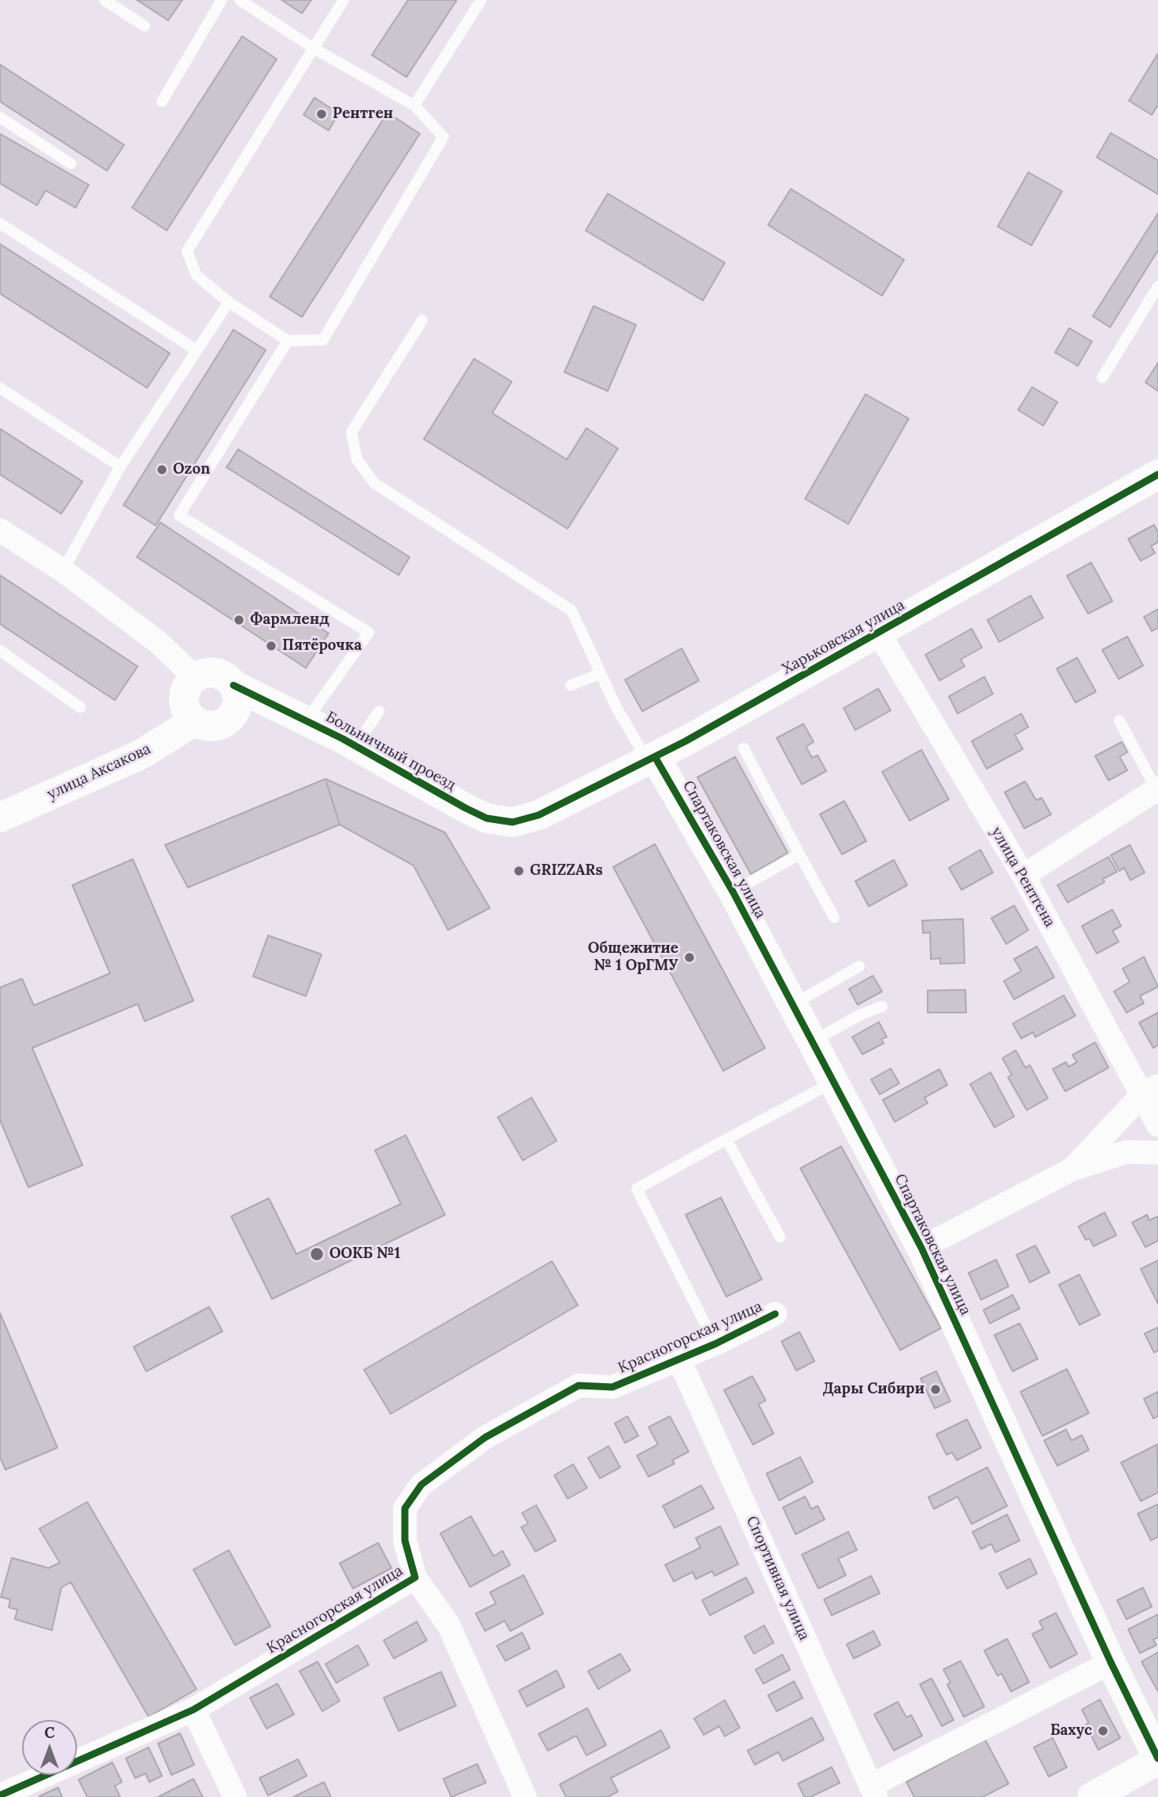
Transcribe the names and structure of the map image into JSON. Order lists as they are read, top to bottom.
{
  "streets": {
    "street": [
      "Харьковская улица",
      "Больничный проезд",
      "улица Аксакова",
      "Спартаковская улица",
      "улица Рентгена",
      "Красногорская улица",
      "Спортивная улица"
    ]
  },
  "crossings": [
    ["Харьковская улица", "Больничный проезд"],
    ["Харьковская улица", "Спартаковская улица"],
    ["Харьковская улица", "улица Рентгена"],
    ["Больничный проезд", "улица Аксакова"],
    ["Красногорская улица", "Спортивная улица"]
  ],
  "places": [
    "Рентген",
    "Ozon",
    "Фармленд",
    "Пятёрочка",
    "GRIZZARs",
    "Общежитие № 1 ОрГМУ",
    "ООКБ №1",
    "Дары Сибири",
    "Бахус"
  ],
  "north": "top"
}
